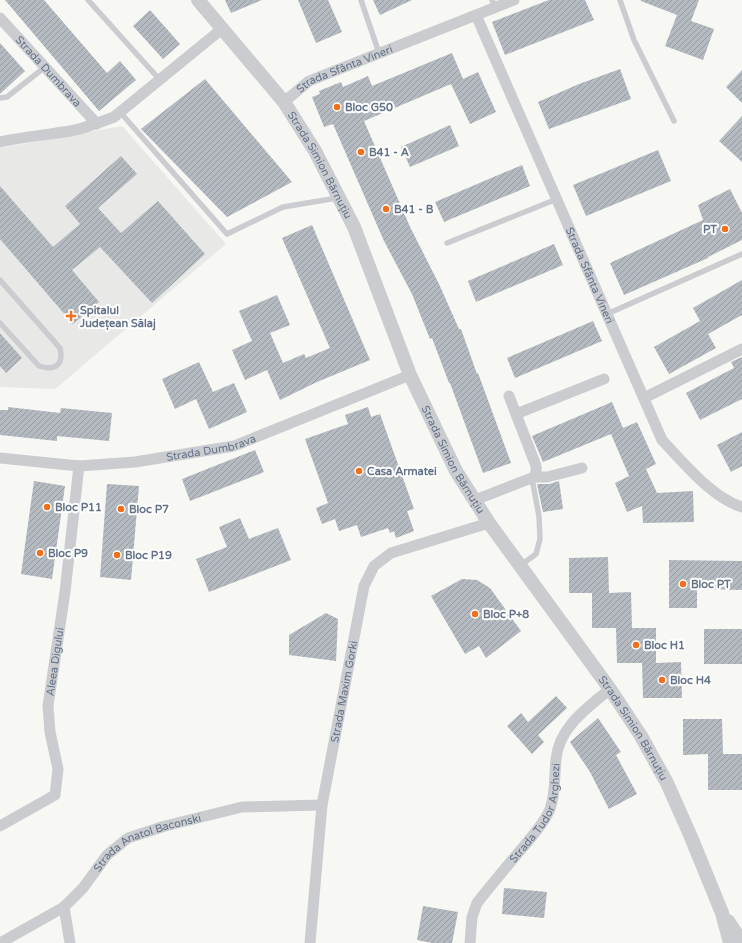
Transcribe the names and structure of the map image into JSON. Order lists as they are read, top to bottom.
{
  "streets": {
    "street": [
      "Strada Sfânta Vineri",
      "Strada Dumbrava",
      "Strada Simion Bărnuțiu",
      "Aleea Digului",
      "Strada Maxim Gorki",
      "Strada Tudor Arghezi",
      "Strada Anatol Baconski"
    ]
  },
  "crossings": [
    ["Strada Sfânta Vineri", "Strada Simion Bărnuțiu"],
    ["Strada Dumbrava", "Strada Simion Bărnuțiu"],
    ["Strada Dumbrava", "Aleea Digului"],
    ["Strada Simion Bărnuțiu", "Strada Maxim Gorki"],
    ["Strada Simion Bărnuțiu", "Strada Tudor Arghezi"],
    ["Strada Maxim Gorki", "Strada Anatol Baconski"]
  ],
  "places": {
    "other": [
      "Bloc G50",
      "B41 - A",
      "B41 - B",
      "PT",
      "Casa Armatei",
      "Bloc P11",
      "Bloc P7",
      "Bloc P9",
      "Bloc P19",
      "Bloc PT",
      "Bloc P+8",
      "Bloc H1",
      "Bloc H4"
    ],
    "health": ["Spitalul Județean Sălaj"]
  }
}
